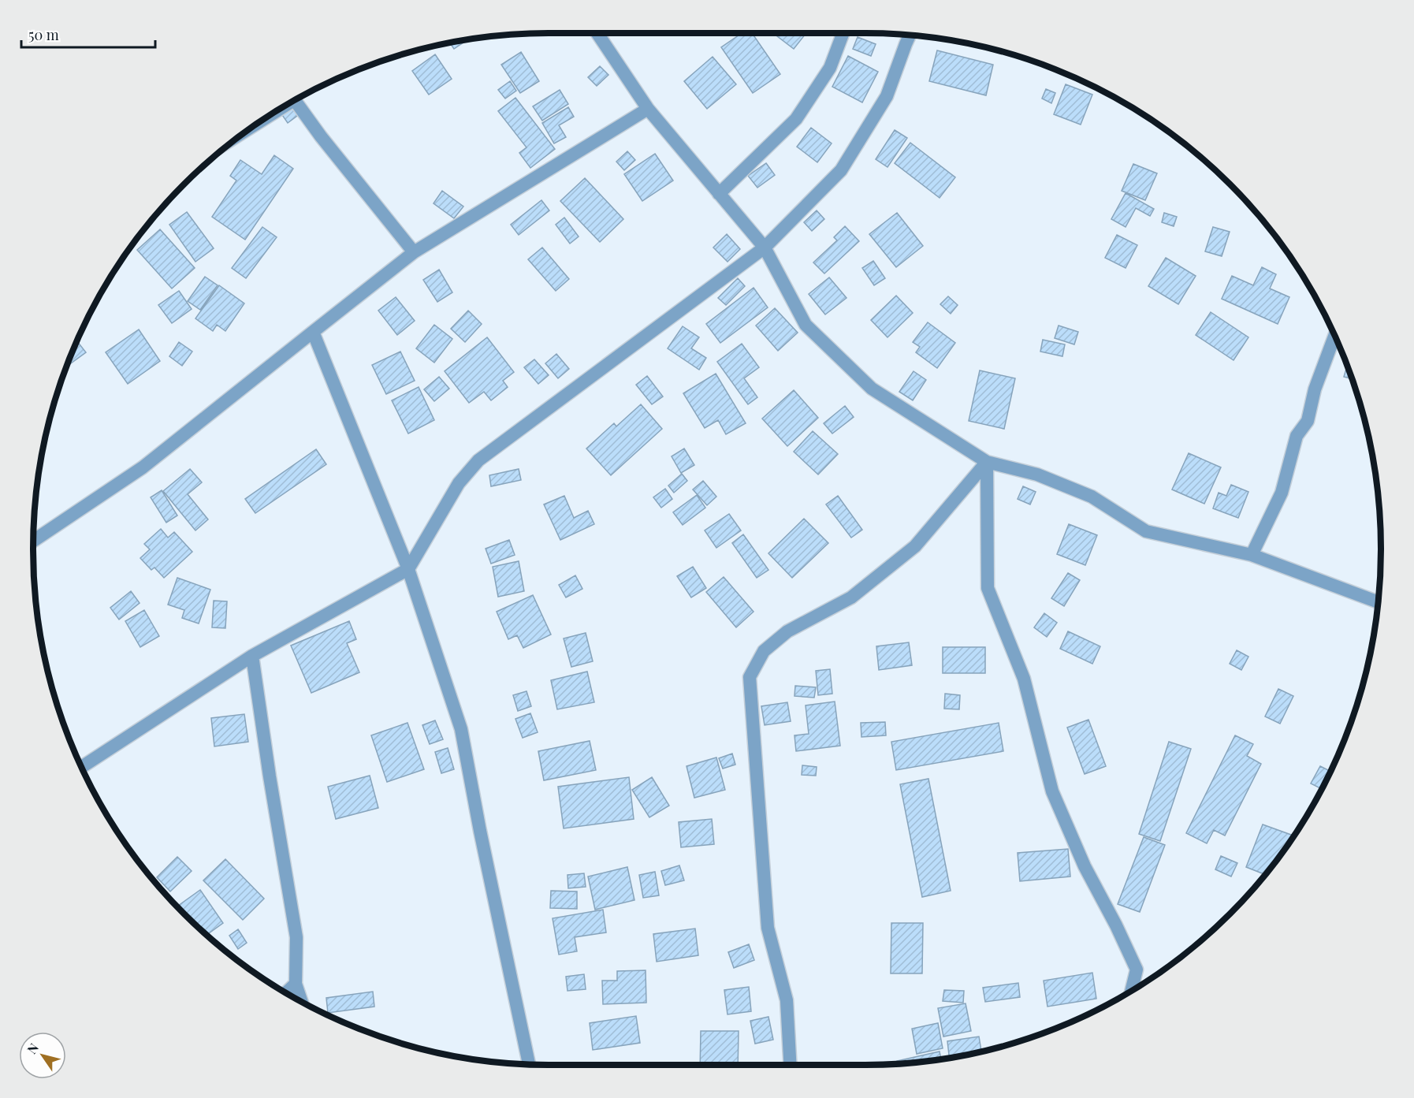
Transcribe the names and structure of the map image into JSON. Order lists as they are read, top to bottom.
{
  "scale_bar": "50 m",
  "north": "top left"
}
